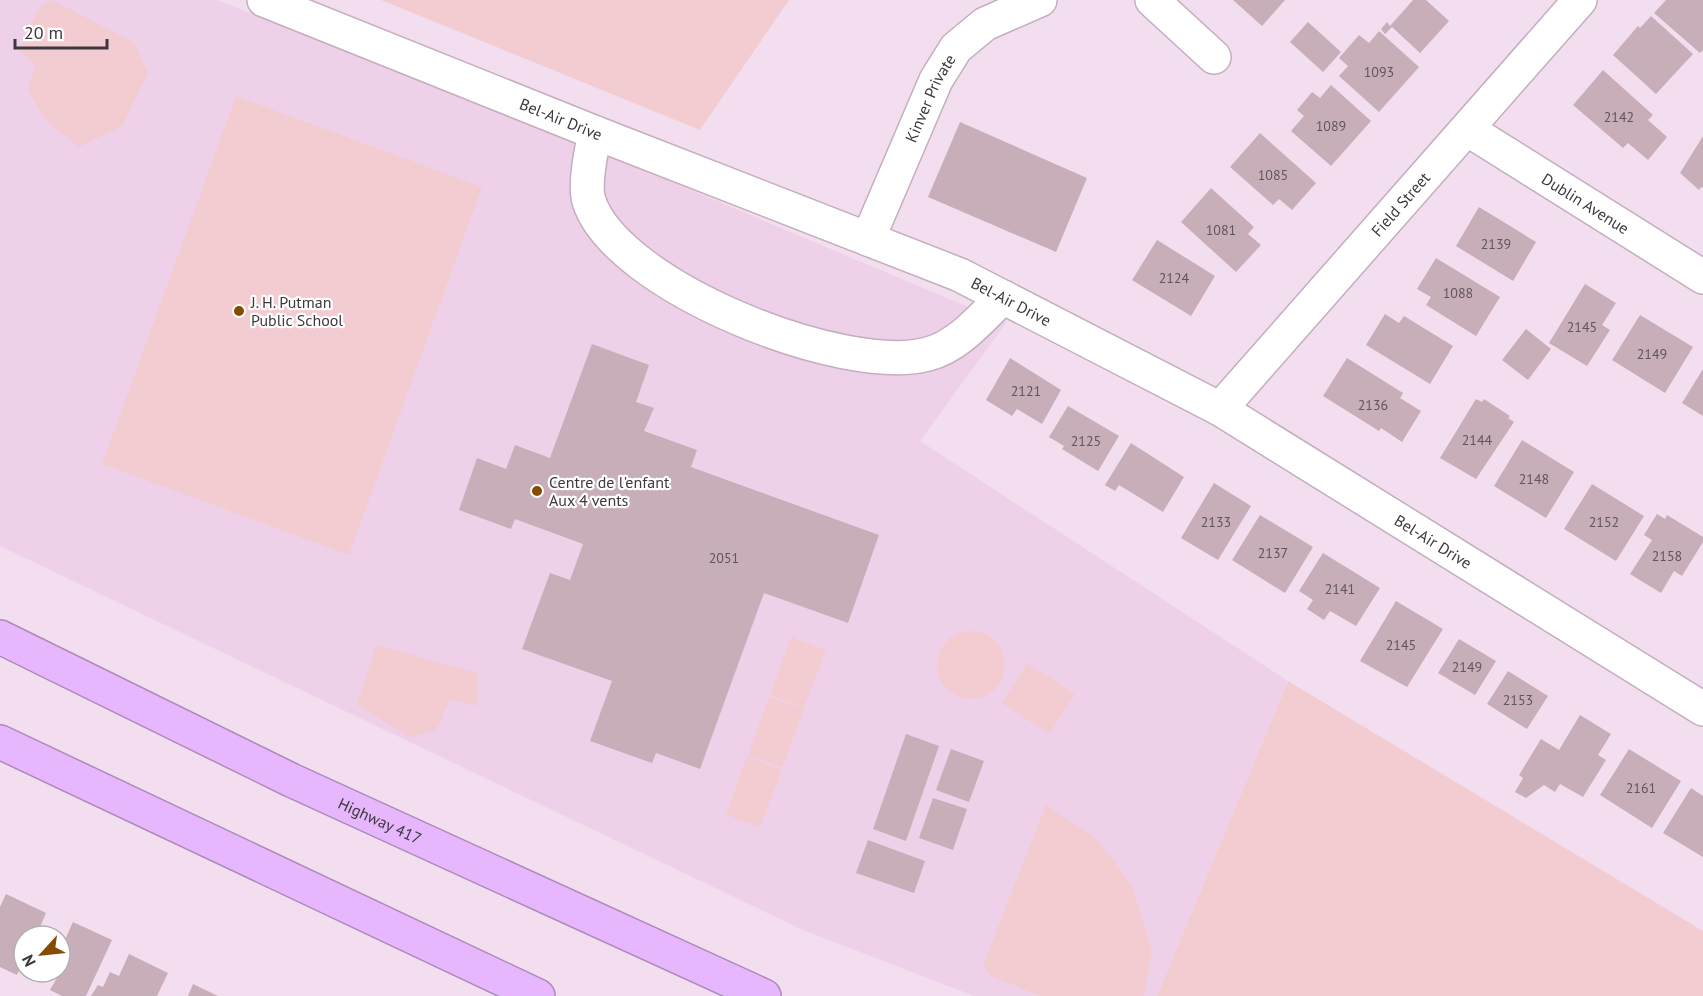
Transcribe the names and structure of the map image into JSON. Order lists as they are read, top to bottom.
{
  "streets": {
    "highway": ["Highway 417"],
    "street": [
      "Kinver Private",
      "Bel-Air Drive",
      "Dublin Avenue",
      "Field Street"
    ]
  },
  "crossings": [
    ["Kinver Private", "Bel-Air Drive"],
    ["Bel-Air Drive", "Field Street"],
    ["Dublin Avenue", "Field Street"]
  ],
  "places": ["J. H. Putman Public School", "Centre de l'enfant Aux 4 vents"],
  "house_numbers": [
    "1093",
    "2142",
    "1089",
    "1085",
    "1081",
    "2139",
    "2124",
    "1088",
    "2145",
    "2149",
    "2121",
    "2136",
    "2144",
    "2125",
    "2148",
    "2133",
    "2152",
    "2137",
    "2158",
    "2051",
    "2141",
    "2145",
    "2149",
    "2153",
    "2161"
  ],
  "scale_bar": "20 m",
  "north": "bottom left"
}
